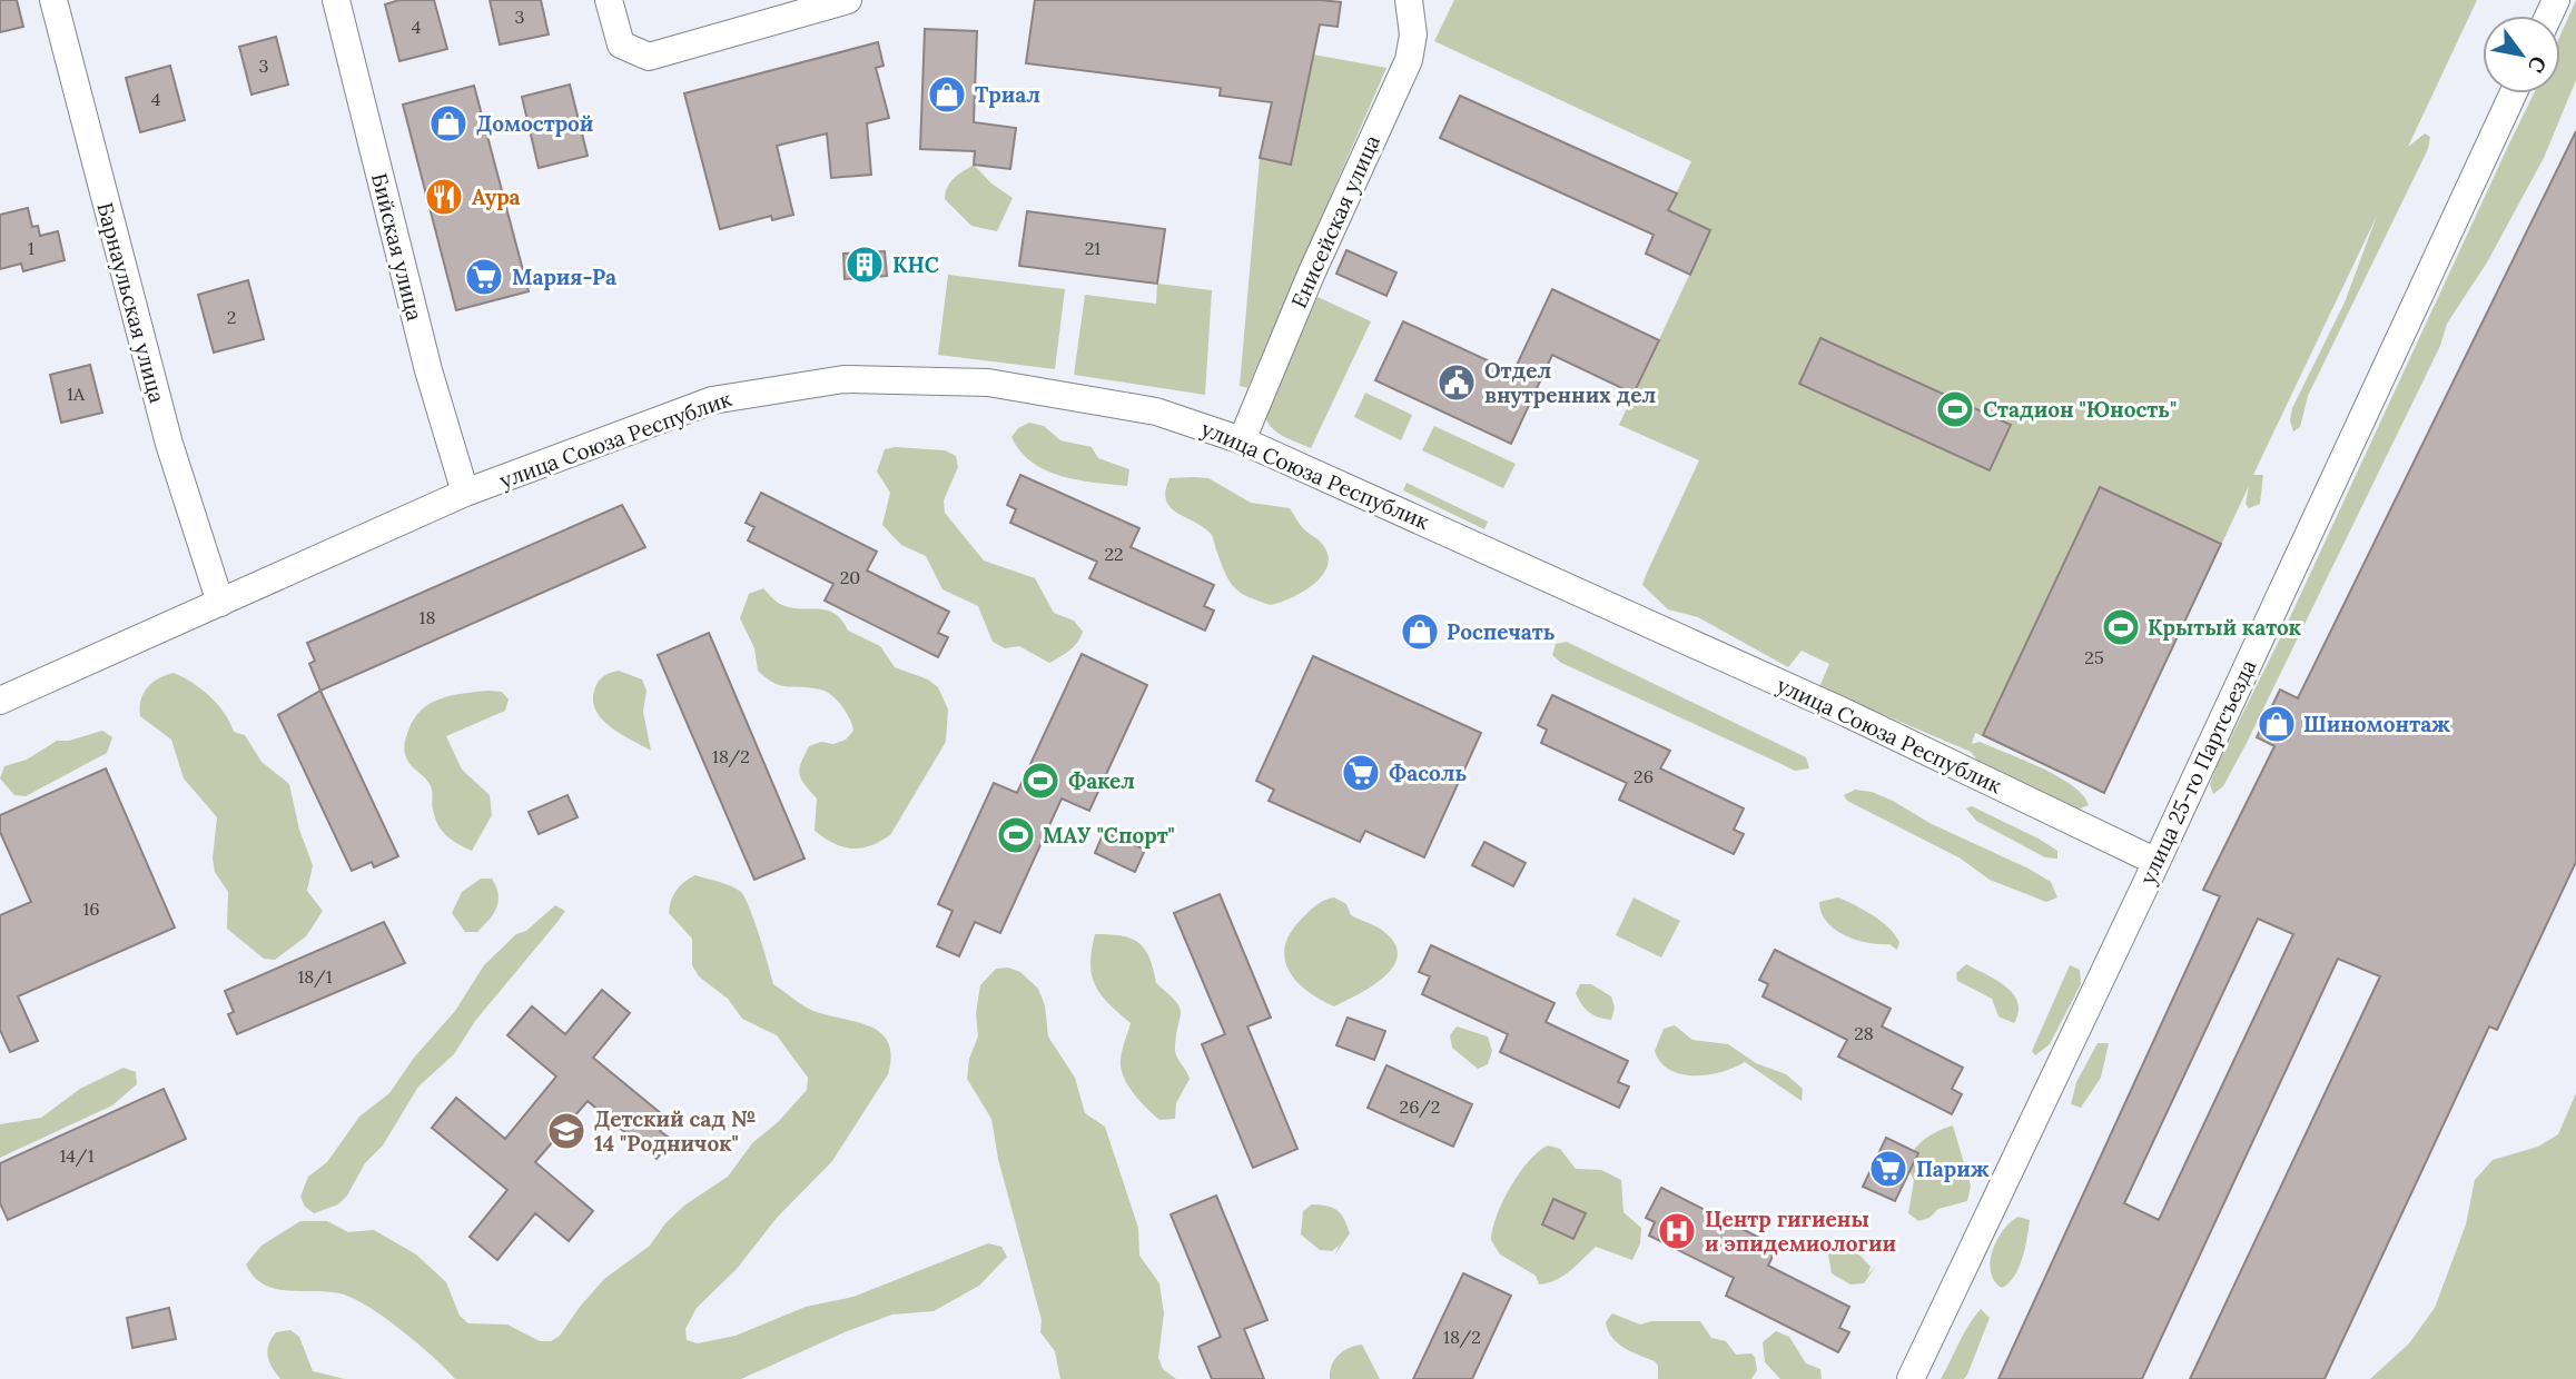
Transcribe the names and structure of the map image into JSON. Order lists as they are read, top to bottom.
{
  "streets": {
    "street": [
      "Енисейская улица",
      "Бийская улица",
      "Барнаульская улица",
      "улица Союза Республик",
      "улица 25-го Партсъезда"
    ]
  },
  "crossings": [
    ["Енисейская улица", "улица Союза Республик"],
    ["Бийская улица", "улица Союза Республик"],
    ["Барнаульская улица", "улица Союза Республик"],
    ["улица Союза Республик", "улица 25-го Партсъезда"]
  ],
  "places": {
    "shop": [
      "Триал",
      "Домострой",
      "Роспечать",
      "Шиномонтаж"
    ],
    "restaurant": ["Аура"],
    "building": ["КНС"],
    "supermarket": ["Мария-Ра", "Фасоль", "Париж"],
    "public building": ["Отдел внутренних дел"],
    "sports": [
      "Стадион \"Юность\"",
      "Крытый каток",
      "Факел",
      "МАУ \"Спорт\""
    ],
    "school or university": ["Детский сад № 14 \"Родничок\""],
    "hospital": ["Центр гигиены и эпидемиологии"]
  },
  "house_numbers": [
    "3",
    "4",
    "3",
    "4",
    "1",
    "21",
    "2",
    "1А",
    "22",
    "20",
    "18",
    "25",
    "18/2",
    "26",
    "16",
    "18/1",
    "28",
    "26/2",
    "14/1",
    "18/2"
  ],
  "north": "bottom right"
}
